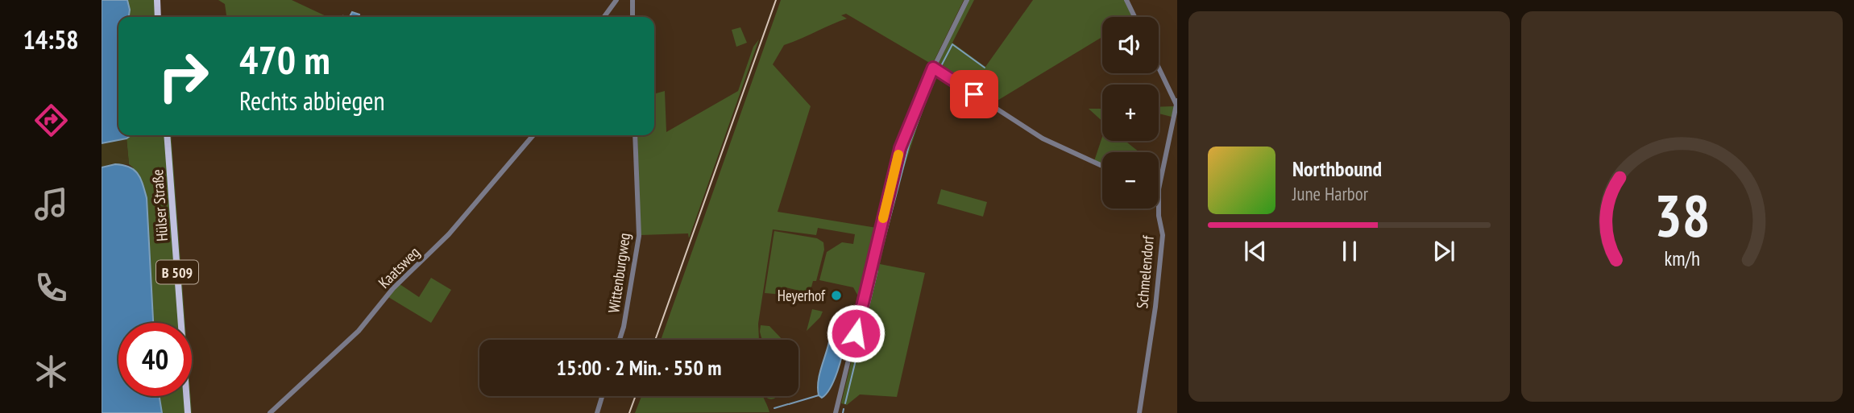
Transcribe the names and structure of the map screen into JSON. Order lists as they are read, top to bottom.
{
  "streets": {
    "main road": ["Hülser Straße", "B 509"],
    "street": ["Kaatsweg", "Schmelendorf", "Wittenburgweg"]
  },
  "places": ["Heyerhof"],
  "page": {
    "tabs": "14:58",
    "map_buttons": ["+", "−"],
    "turn": ["470 m", "Rechts abbiegen"],
    "song": ["Northbound", "June Harbor"],
    "limit": "40",
    "trip": "15:00 · 2 Min. · 550 m",
    "gauge": ["38", "km/h"]
  }
}
